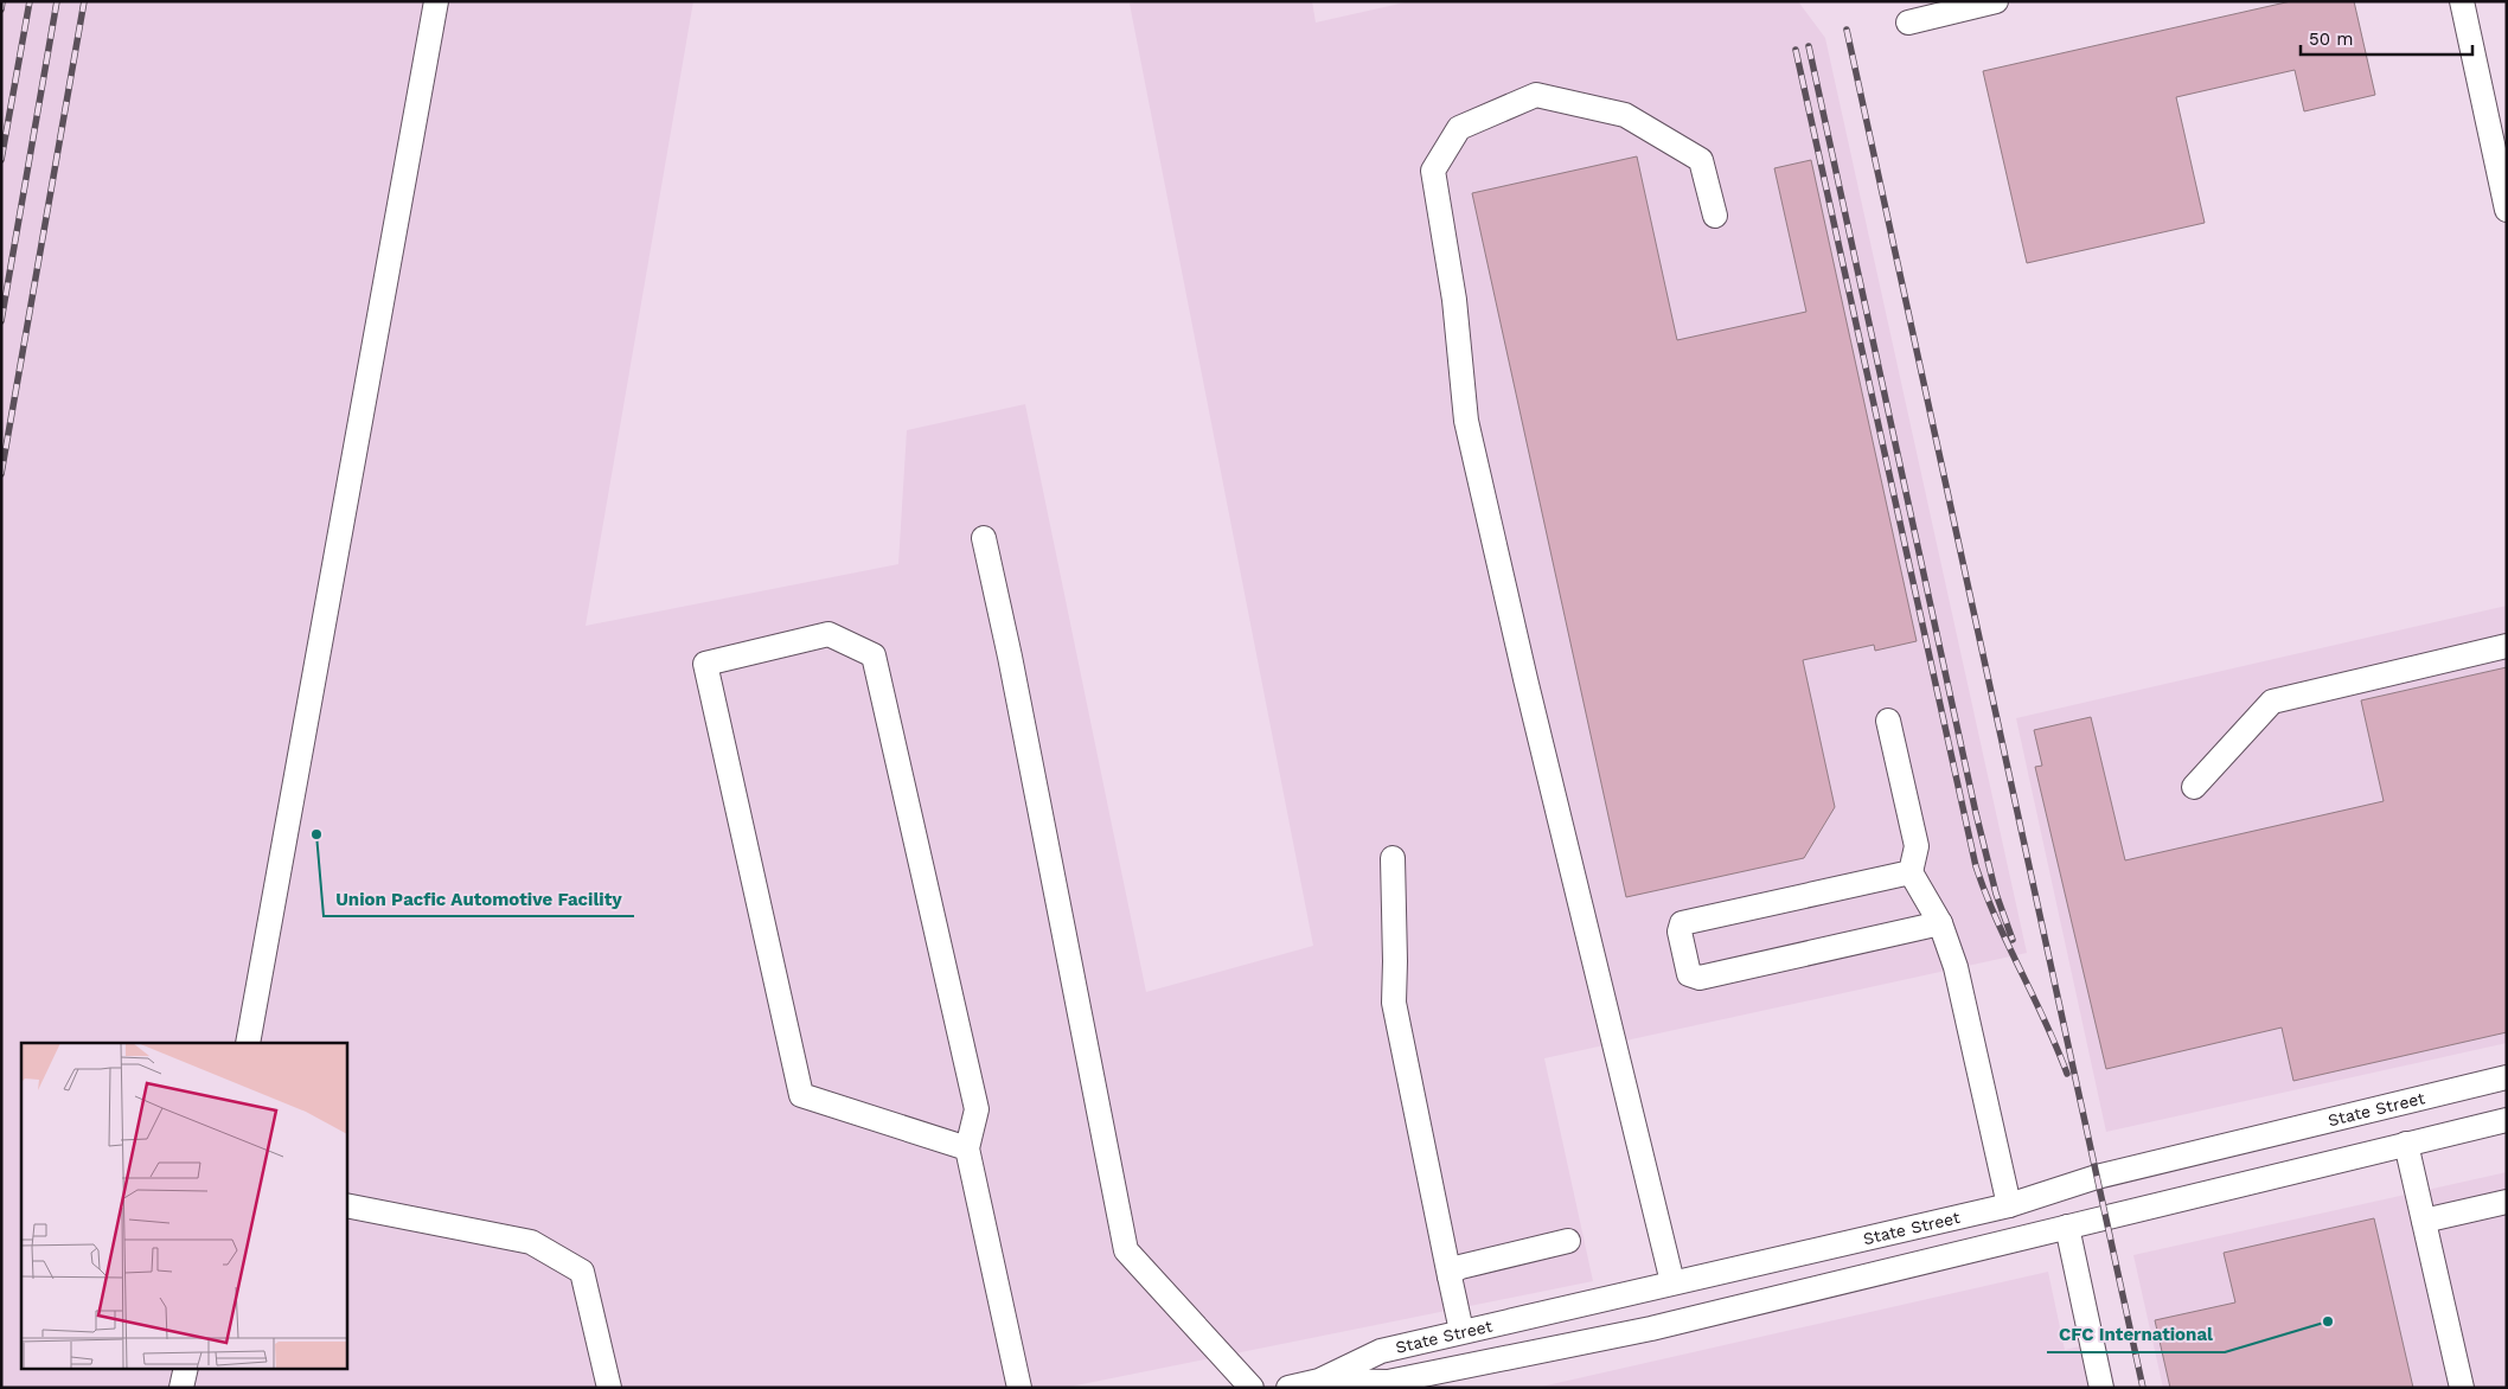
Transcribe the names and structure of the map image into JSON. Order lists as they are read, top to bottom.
{
  "streets": {
    "street": ["State Street"]
  },
  "places": ["Union Pacfic Automotive Facility", "CFC International"],
  "scale_bar": "50 m"
}
